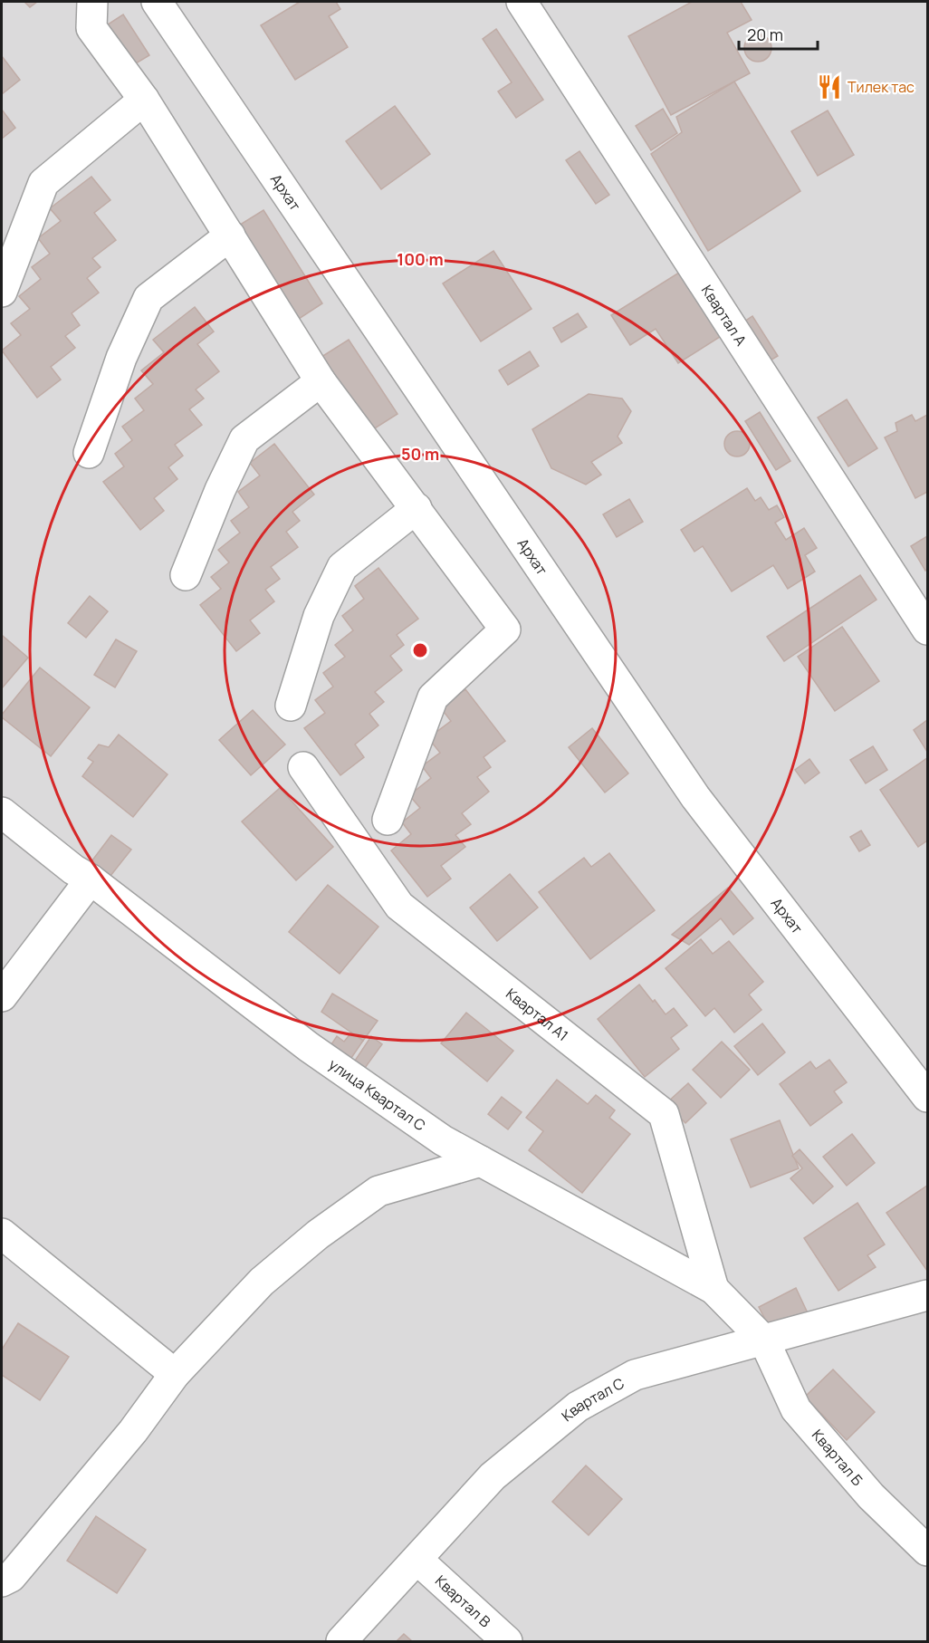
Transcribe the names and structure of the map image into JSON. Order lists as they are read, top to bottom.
{
  "streets": {
    "street": [
      "Архат",
      "Квартал А",
      "Квартал А1",
      "улица Квартал С",
      "Квартал С",
      "Квартал Б",
      "Квартал В"
    ]
  },
  "crossings": [
    ["Квартал А1", "улица Квартал С"],
    ["улица Квартал С", "Квартал С"],
    ["улица Квартал С", "Квартал Б"],
    ["Квартал С", "Квартал Б"],
    ["Квартал С", "Квартал В"]
  ],
  "places": {
    "restaurant": ["Тилек тас"]
  },
  "scale_bar": "20 m",
  "rings": ["100 m", "50 m"]
}
